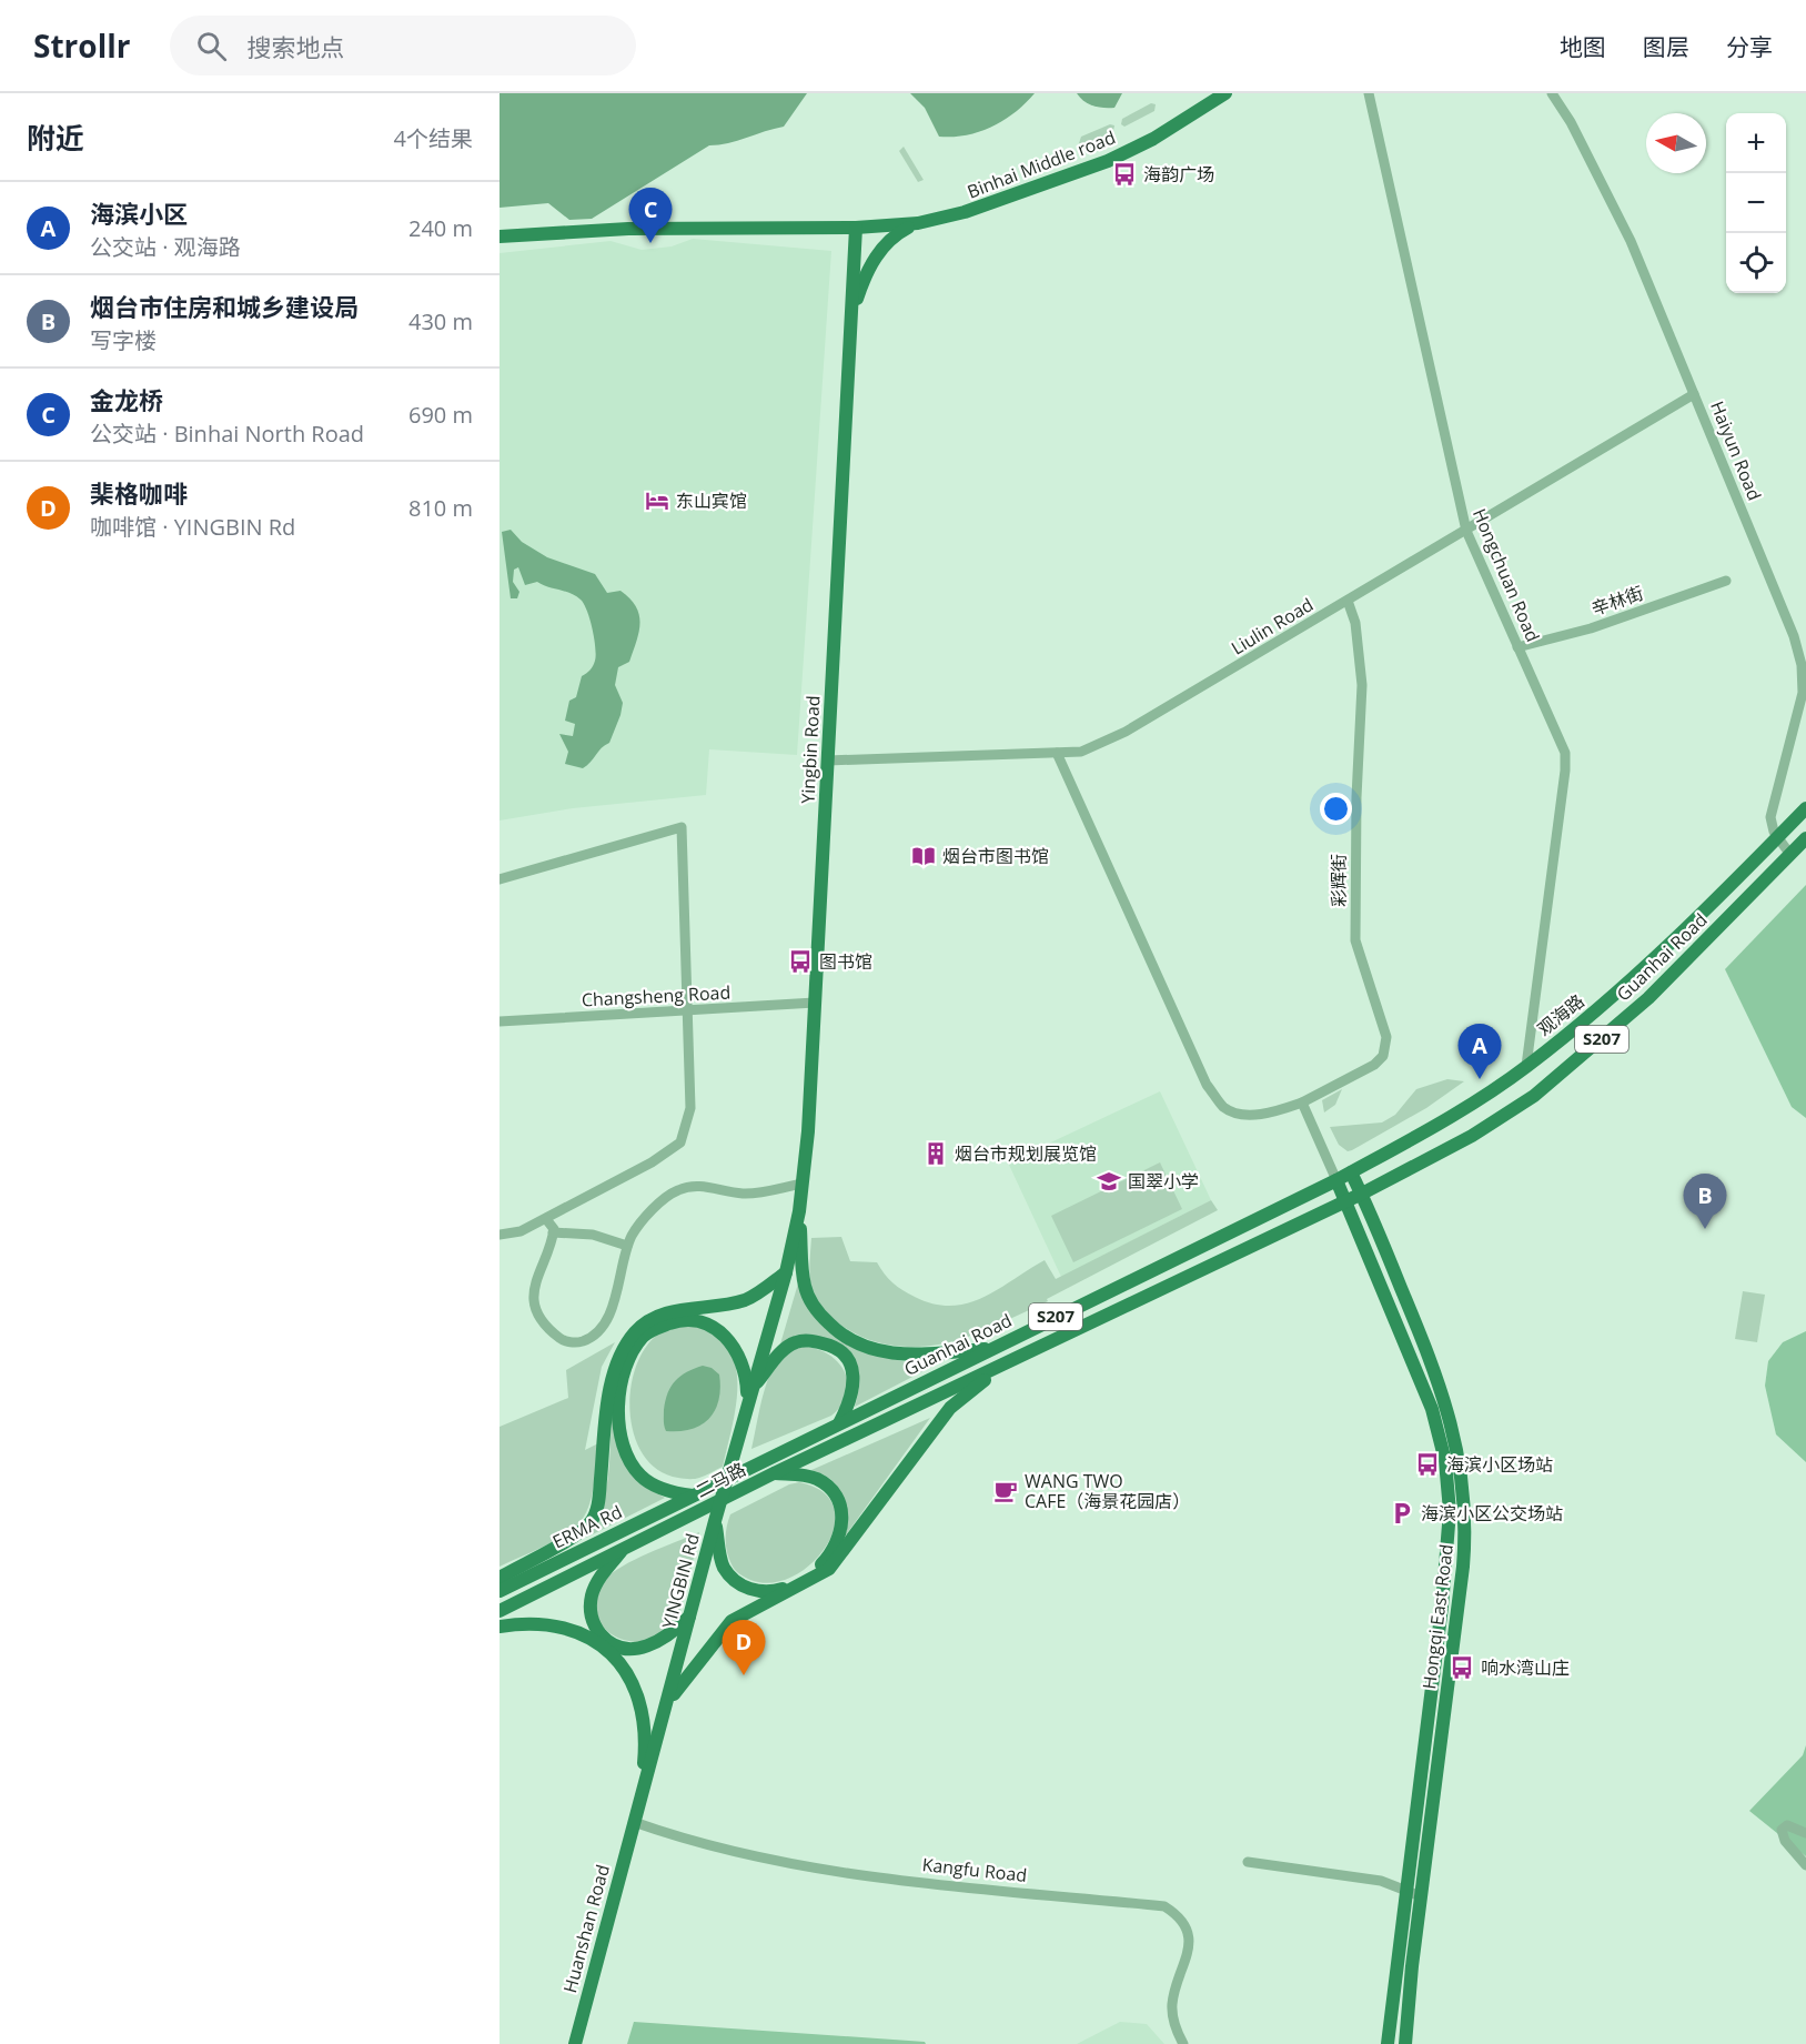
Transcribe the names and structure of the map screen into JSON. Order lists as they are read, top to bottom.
{
  "streets": {
    "main road": [
      "Binhai Middle road",
      "Yingbin Road",
      "Guanhai Road",
      "观海路",
      "S207",
      "二马路",
      "ERMA Rd",
      "YINGBIN Rd",
      "Hongqi East Road",
      "Huanshan Road"
    ],
    "street": [
      "Haiyun Road",
      "Hongchuan Road",
      "辛林街",
      "Liulin Road",
      "彩辉街",
      "Changsheng Road",
      "Kangfu Road"
    ]
  },
  "crossings": [
    ["Binhai Middle road", "Yingbin Road"],
    ["Haiyun Road", "Liulin Road"],
    ["Haiyun Road", "观海路"],
    ["Haiyun Road", "S207"],
    ["Hongchuan Road", "辛林街"],
    ["Hongchuan Road", "Liulin Road"],
    ["Hongchuan Road", "观海路"],
    ["Liulin Road", "Yingbin Road"],
    ["Liulin Road", "彩辉街"],
    ["Yingbin Road", "Changsheng Road"],
    ["Yingbin Road", "YINGBIN Rd"],
    ["Guanhai Road", "观海路"],
    ["Guanhai Road", "S207"],
    ["Guanhai Road", "二马路"],
    ["Guanhai Road", "Hongqi East Road"],
    ["观海路", "S207"],
    ["观海路", "Hongqi East Road"],
    ["S207", "二马路"],
    ["S207", "Hongqi East Road"],
    ["二马路", "ERMA Rd"],
    ["YINGBIN Rd", "Kangfu Road"],
    ["YINGBIN Rd", "Huanshan Road"],
    ["Kangfu Road", "Huanshan Road"]
  ],
  "places": {
    "bus stop": [
      "海韵广场",
      "图书馆",
      "海滨小区场站",
      "响水湾山庄"
    ],
    "hotel": ["东山宾馆"],
    "library": ["烟台市图书馆"],
    "building": ["烟台市规划展览馆"],
    "school or university": ["国翠小学"],
    "cafe": ["WANG TWO CAFE（海景花园店）"],
    "parking": ["海滨小区公交场站"]
  },
  "north": "left",
  "page": {
    "header": "Strollr",
    "search": "搜索地点",
    "nav": ["地图", "图层", "分享"],
    "heading": ["附近", "4个结果"],
    "map_buttons": ["+", "−"],
    "list": [
      {
        "mark": "A",
        "name": "海滨小区",
        "note": "公交站 · 观海路",
        "value": "240 m"
      },
      {
        "mark": "B",
        "name": "烟台市住房和城乡建设局",
        "note": "写字楼",
        "value": "430 m"
      },
      {
        "mark": "C",
        "name": "金龙桥",
        "note": "公交站 · Binhai North Road",
        "value": "690 m"
      },
      {
        "mark": "D",
        "name": "棐格咖啡",
        "note": "咖啡馆 · YINGBIN Rd",
        "value": "810 m"
      }
    ],
    "pins": [
      "C",
      "A",
      "B",
      "D"
    ]
  }
}
